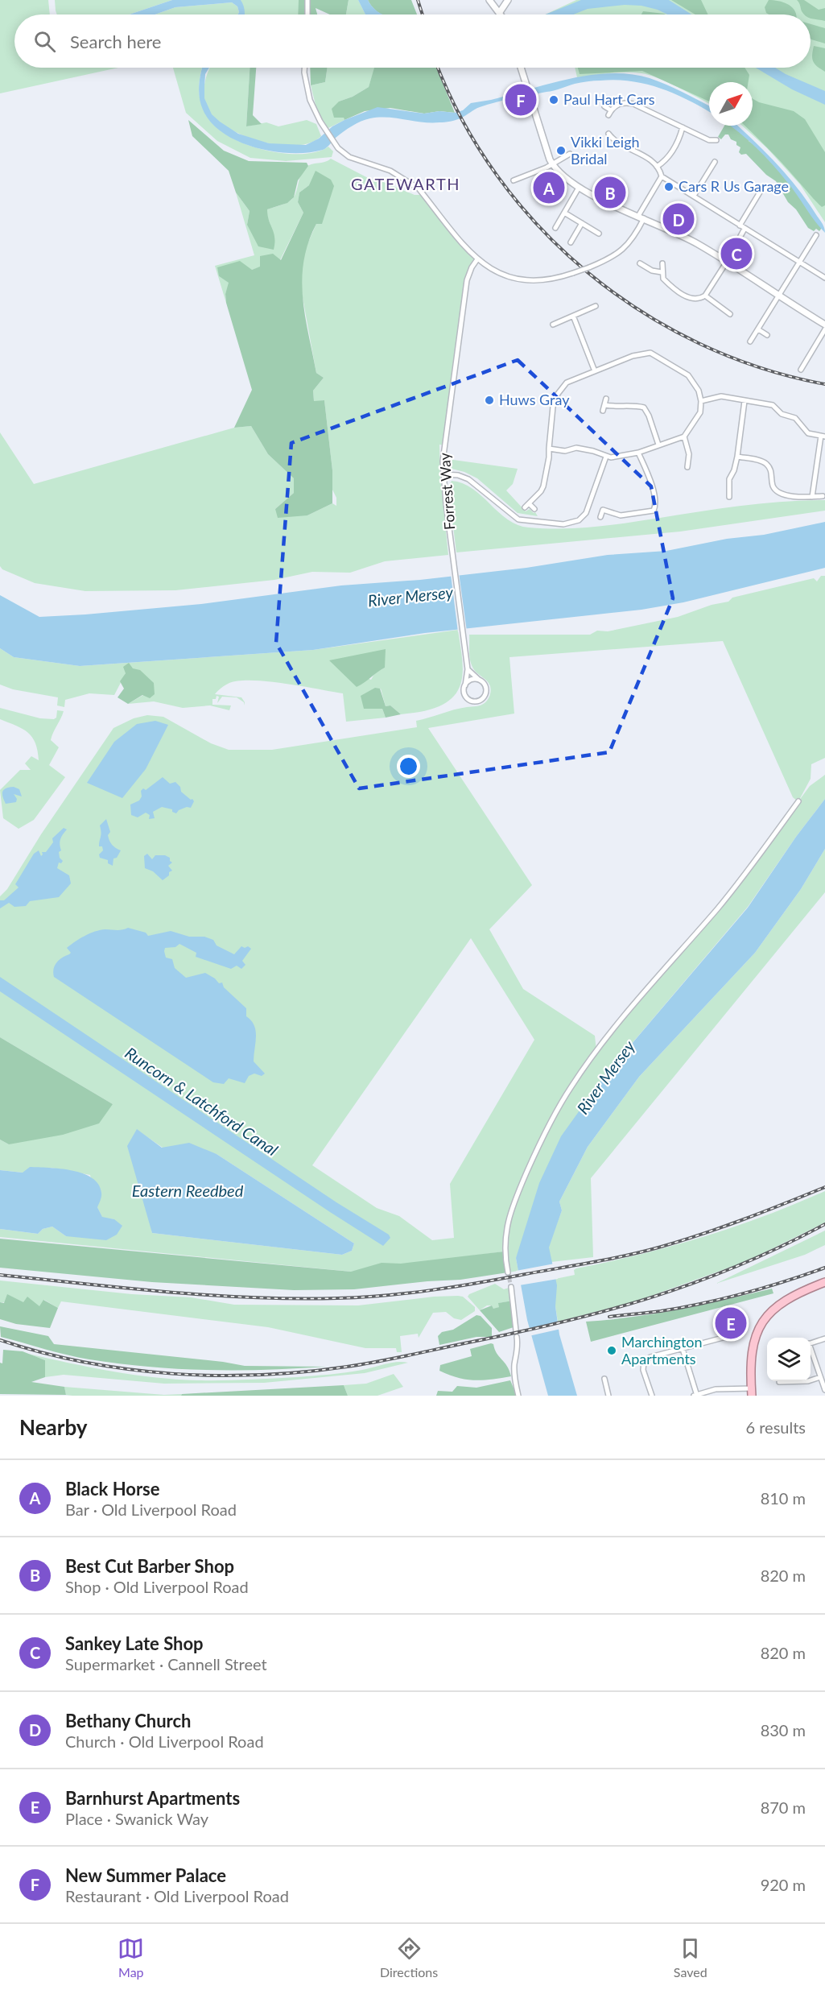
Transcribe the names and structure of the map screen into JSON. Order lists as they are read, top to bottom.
{
  "streets": {
    "street": ["Forrest Way"]
  },
  "districts": ["GATEWARTH"],
  "water": ["River Mersey", "Runcorn & Latchford Canal", "Eastern Reedbed"],
  "places": [
    "Paul Hart Cars",
    "Vikki Leigh Bridal",
    "Cars R Us Garage",
    "Huws Gray",
    "Marchington Apartments"
  ],
  "north": "top right",
  "page": {
    "search": "Search here",
    "pins": [
      "F",
      "A",
      "B",
      "D",
      "C",
      "E"
    ],
    "heading": ["Nearby", "6 results"],
    "list": [
      {
        "mark": "A",
        "name": "Black Horse",
        "note": "Bar · Old Liverpool Road",
        "value": "810 m"
      },
      {
        "mark": "B",
        "name": "Best Cut Barber Shop",
        "note": "Shop · Old Liverpool Road",
        "value": "820 m"
      },
      {
        "mark": "C",
        "name": "Sankey Late Shop",
        "note": "Supermarket · Cannell Street",
        "value": "820 m"
      },
      {
        "mark": "D",
        "name": "Bethany Church",
        "note": "Church · Old Liverpool Road",
        "value": "830 m"
      },
      {
        "mark": "E",
        "name": "Barnhurst Apartments",
        "note": "Place · Swanick Way",
        "value": "870 m"
      },
      {
        "mark": "F",
        "name": "New Summer Palace",
        "note": "Restaurant · Old Liverpool Road",
        "value": "920 m"
      }
    ],
    "nav": ["Map", "Directions", "Saved"]
  }
}
